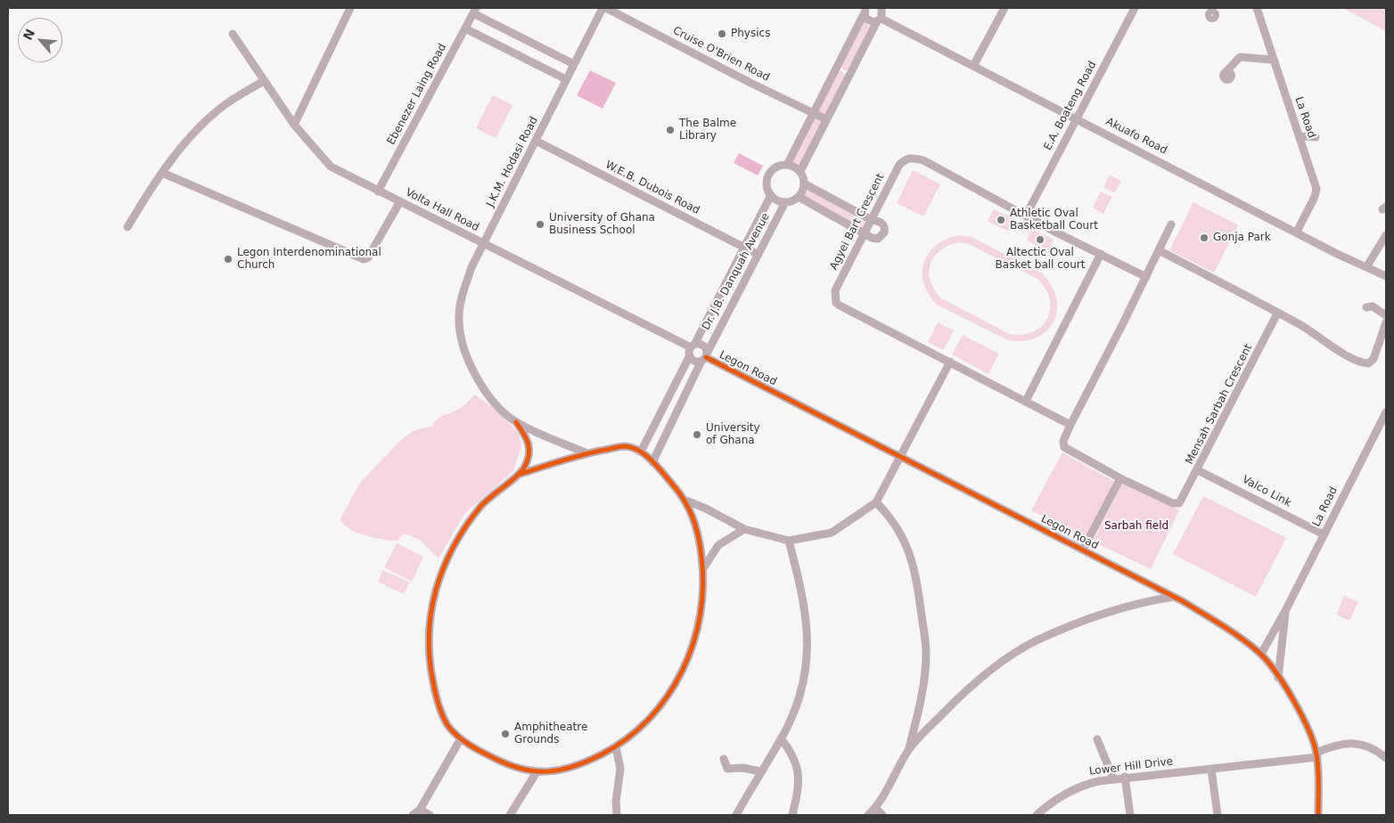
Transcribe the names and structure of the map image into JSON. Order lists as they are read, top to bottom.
{
  "streets": {
    "street": [
      "Cruise O'Brien Road",
      "Ebenezer Laing Road",
      "E.A. Boateng Road",
      "La Road",
      "Akuafo Road",
      "J.K.M. Hodasi Road",
      "W.E.B. Dubois Road",
      "Volta Hall Road",
      "Agyei Bart Crescent",
      "Dr. J.B. Danquah Avenue",
      "Legon Road",
      "Mensah Sarbah Crescent",
      "Valco Link",
      "Lower Hill Drive"
    ]
  },
  "crossings": [
    ["Cruise O'Brien Road", "J.K.M. Hodasi Road"],
    ["Ebenezer Laing Road", "Volta Hall Road"],
    ["E.A. Boateng Road", "Akuafo Road"],
    ["E.A. Boateng Road", "Agyei Bart Crescent"],
    ["La Road", "Akuafo Road"],
    ["La Road", "Legon Road"],
    ["La Road", "Valco Link"],
    ["J.K.M. Hodasi Road", "W.E.B. Dubois Road"],
    ["J.K.M. Hodasi Road", "Volta Hall Road"],
    ["W.E.B. Dubois Road", "Dr. J.B. Danquah Avenue"],
    ["Volta Hall Road", "Dr. J.B. Danquah Avenue"],
    ["Agyei Bart Crescent", "Mensah Sarbah Crescent"],
    ["Dr. J.B. Danquah Avenue", "Legon Road"],
    ["Legon Road", "Lower Hill Drive"],
    ["Mensah Sarbah Crescent", "Valco Link"]
  ],
  "parks": ["Sarbah field"],
  "places": [
    "Physics",
    "The Balme Library",
    "Athletic Oval Basketball Court",
    "University of Ghana Business School",
    "Gonja Park",
    "Altectic Oval Basket ball court",
    "Legon Interdenominational Church",
    "University of Ghana",
    "Amphitheatre Grounds"
  ],
  "north": "top left"
}
